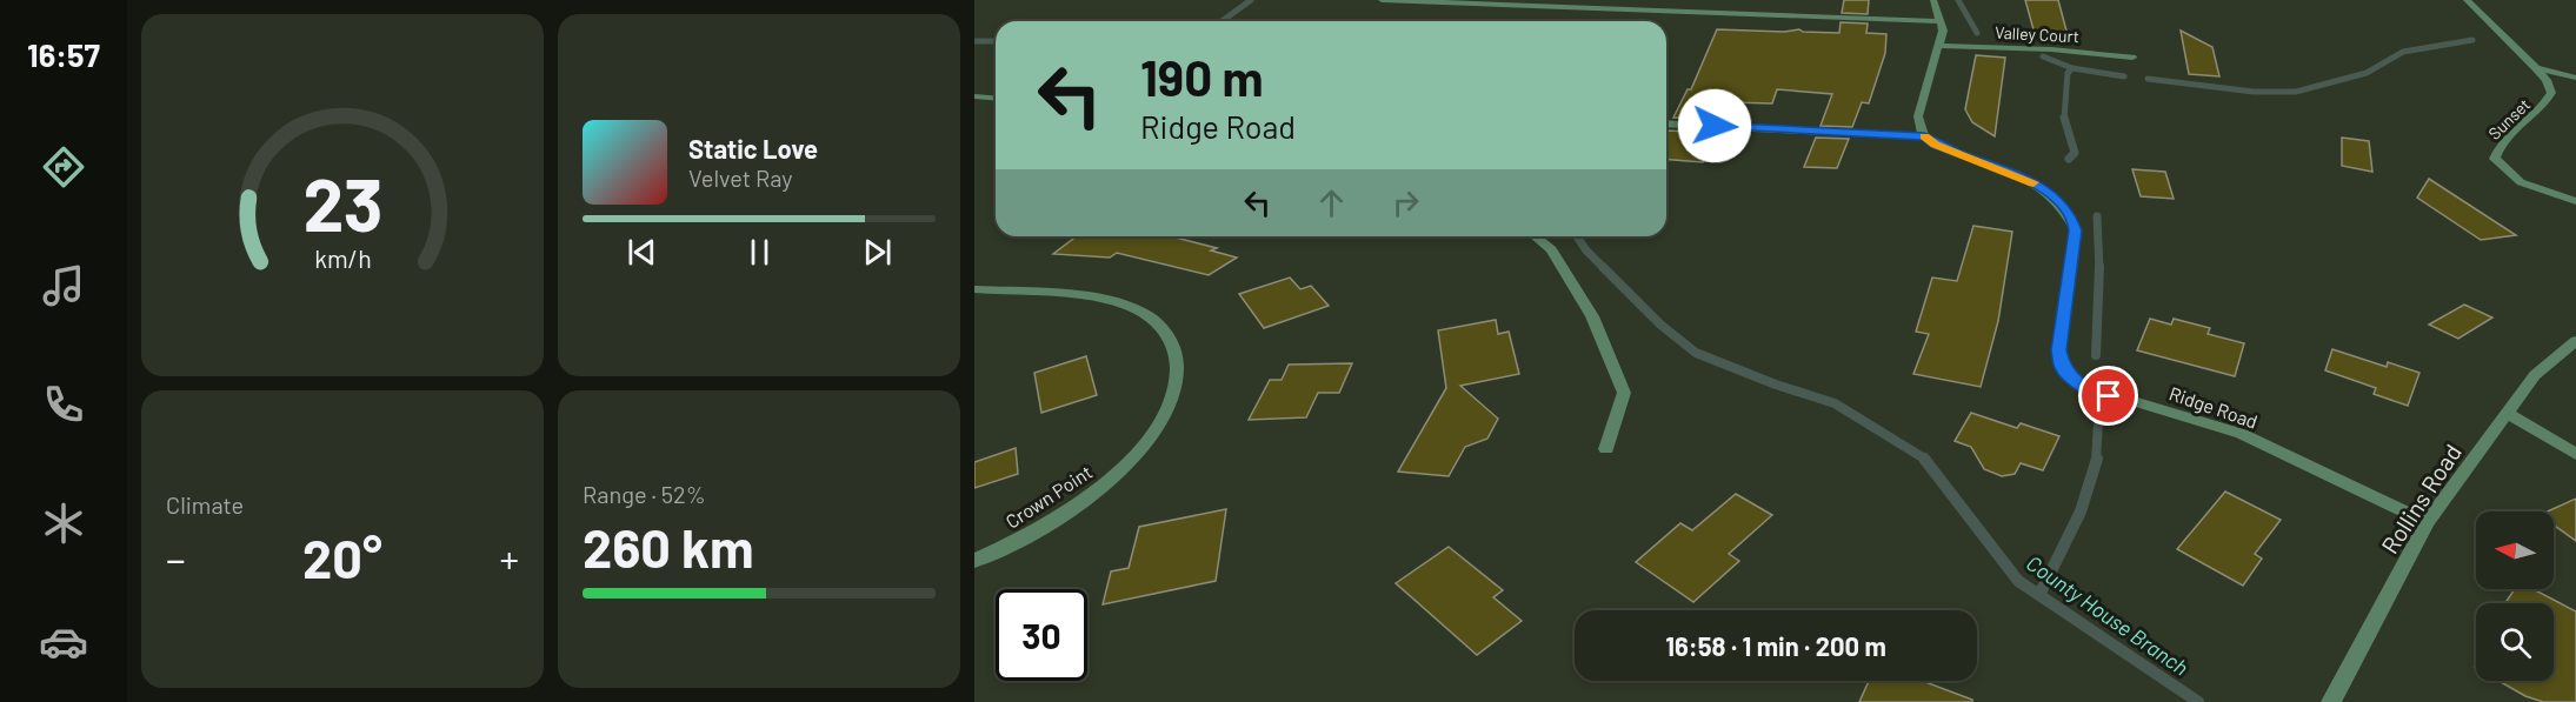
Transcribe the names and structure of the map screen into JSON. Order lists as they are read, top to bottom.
{
  "streets": {
    "street": [
      "Valley Court",
      "Sunset",
      "Ridge Road",
      "Crown Point",
      "Rollins Road"
    ]
  },
  "crossings": [
    ["Ridge Road", "Rollins Road"]
  ],
  "water": ["County House Branch"],
  "north": "left",
  "page": {
    "tabs": "16:57",
    "turn": ["190 m", "Ridge Road"],
    "song": ["Static Love", "Velvet Ray"],
    "tile": [
      "Climate",
      ["Range · 52%", "260 km"]
    ],
    "heat": ["−", "20°", "+"],
    "limit": "30",
    "trip": "16:58 · 1 min · 200 m",
    "gauge": ["23", "km/h"]
  }
}
